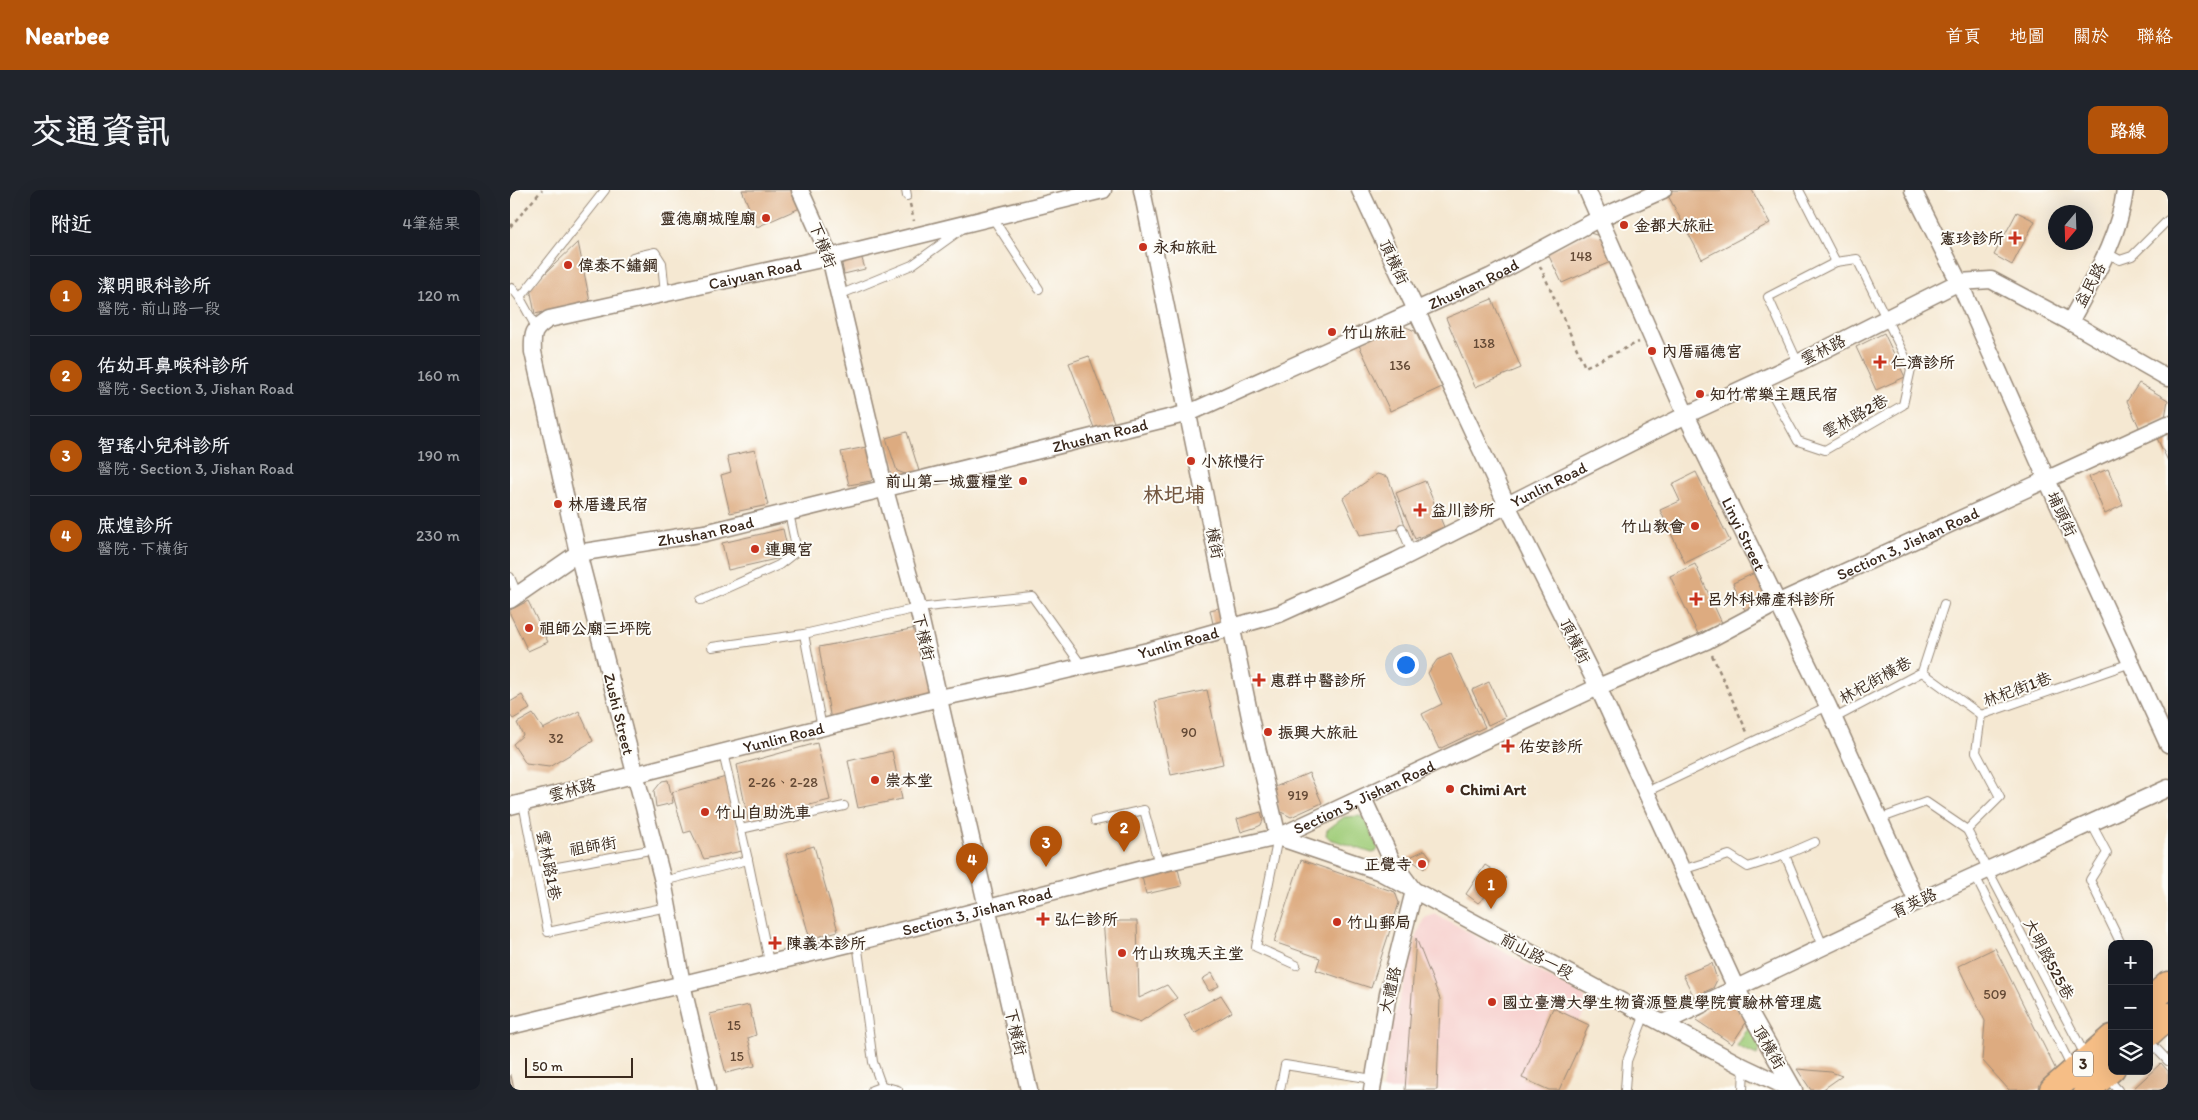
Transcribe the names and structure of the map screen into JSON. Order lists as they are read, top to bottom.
{
  "streets": {
    "main road": ["3"],
    "street": [
      "下橫街",
      "頂橫街",
      "Caiyuan Road",
      "Zhushan Road",
      "益民路",
      "雲林路",
      "Yunlin Road",
      "埔頭街",
      "Linyi Street",
      "橫街",
      "Section 3, Jishan Road",
      "Zushi Street",
      "育英路",
      "前山路一段",
      "大禮路"
    ],
    "lane": [
      "雲林路2巷",
      "林杞街橫巷",
      "林杞街1巷",
      "祖師街",
      "雲林路1巷",
      "大明路525巷"
    ]
  },
  "crossings": [
    ["下橫街", "Caiyuan Road"],
    ["下橫街", "Zhushan Road"],
    ["下橫街", "Yunlin Road"],
    ["下橫街", "Section 3, Jishan Road"],
    ["頂橫街", "Zhushan Road"],
    ["頂橫街", "Yunlin Road"],
    ["頂橫街", "Section 3, Jishan Road"],
    ["頂橫街", "林杞街橫巷"],
    ["頂橫街", "育英路"],
    ["頂橫街", "前山路一段"],
    ["Caiyuan Road", "Zushi Street"],
    ["Zhushan Road", "Linyi Street"],
    ["Zhushan Road", "橫街"],
    ["Zhushan Road", "Zushi Street"],
    ["雲林路", "雲林路2巷"],
    ["雲林路", "Yunlin Road"],
    ["雲林路", "埔頭街"],
    ["雲林路", "Linyi Street"],
    ["雲林路", "Zushi Street"],
    ["雲林路", "雲林路1巷"],
    ["Yunlin Road", "Linyi Street"],
    ["Yunlin Road", "橫街"],
    ["Yunlin Road", "Zushi Street"],
    ["埔頭街", "Section 3, Jishan Road"],
    ["埔頭街", "林杞街1巷"],
    ["Linyi Street", "Section 3, Jishan Road"],
    ["Linyi Street", "林杞街橫巷"],
    ["Linyi Street", "育英路"],
    ["橫街", "Section 3, Jishan Road"],
    ["橫街", "前山路一段"],
    ["Section 3, Jishan Road", "Zushi Street"],
    ["Section 3, Jishan Road", "前山路一段"],
    ["Zushi Street", "祖師街"],
    ["Zushi Street", "雲林路1巷"],
    ["祖師街", "雲林路1巷"],
    ["育英路", "前山路一段"],
    ["育英路", "大明路525巷"],
    ["前山路一段", "大禮路"],
    ["大明路525巷", "3"]
  ],
  "districts": ["林圯埔"],
  "places": {
    "other": [
      "靈德廟城隍廟",
      "金都大旅社",
      "永和旅社",
      "偉泰不鏽鋼",
      "竹山旅社",
      "內厝福德宮",
      "知竹常樂主題民宿",
      "小旅慢行",
      "前山第一城靈糧堂",
      "林厝邊民宿",
      "竹山教會",
      "連興宮",
      "祖師公廟三坪院",
      "振興大旅社",
      "崇本堂",
      "Chimi Art",
      "竹山自助洗車",
      "正覺寺",
      "竹山郵局",
      "竹山玫瑰天主堂",
      "國立臺灣大學生物資源暨農學院實驗林管理處"
    ],
    "health": [
      "憲珍診所",
      "仁濟診所",
      "益川診所",
      "呂外科婦產科診所",
      "惠群中醫診所",
      "佑安診所",
      "弘仁診所",
      "陳義本診所"
    ]
  },
  "house_numbers": [
    "148",
    "138",
    "136",
    "90",
    "32",
    "2-26、2-28",
    "919",
    "509",
    "15",
    "15"
  ],
  "scale_bar": "50 m",
  "north": "bottom",
  "page": {
    "header": "Nearbee",
    "nav": [
      "首頁",
      "地圖",
      "關於",
      "聯絡"
    ],
    "buttons": "路線",
    "title": "交通資訊",
    "heading": ["附近", "4筆結果"],
    "list": [
      {
        "mark": "1",
        "name": "潔明眼科診所",
        "note": "醫院 · 前山路一段",
        "value": "120 m"
      },
      {
        "mark": "2",
        "name": "佑幼耳鼻喉科診所",
        "note": "醫院 · Section 3, Jishan Road",
        "value": "160 m"
      },
      {
        "mark": "3",
        "name": "智瑤小兒科診所",
        "note": "醫院 · Section 3, Jishan Road",
        "value": "190 m"
      },
      {
        "mark": "4",
        "name": "庶煌診所",
        "note": "醫院 · 下橫街",
        "value": "230 m"
      }
    ],
    "pins": [
      "2",
      "3",
      "4",
      "1"
    ],
    "map_buttons": ["+", "−"],
    "scale": "50 m"
  }
}
